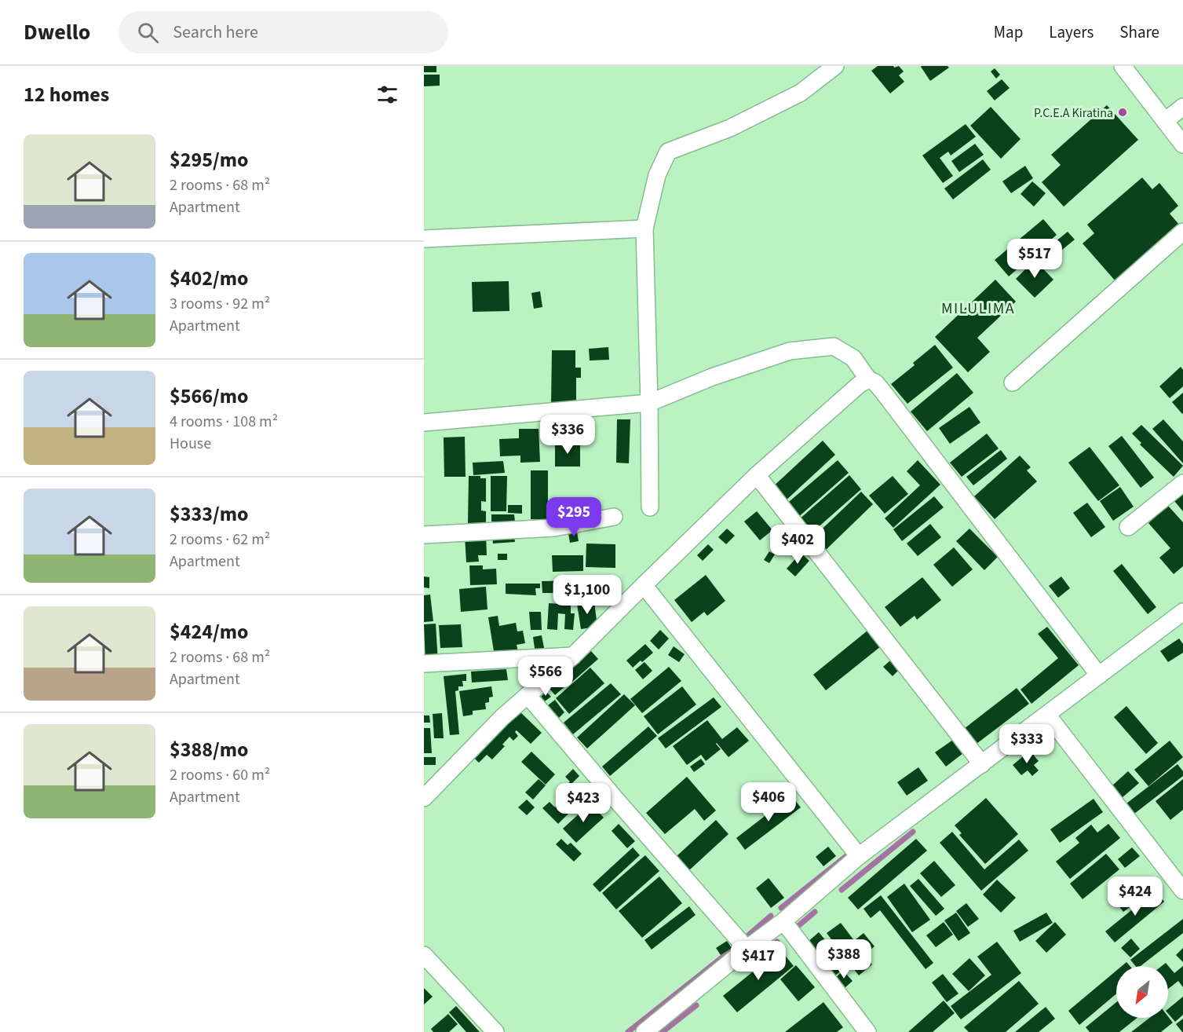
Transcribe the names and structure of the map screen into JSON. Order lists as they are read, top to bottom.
{
  "districts": ["MILULIMA"],
  "places": ["P.C.E.A Kiratina"],
  "north": "bottom left",
  "page": {
    "header": "Dwello",
    "search": "Search here",
    "nav": ["Map", "Layers", "Share"],
    "heading": "12 homes",
    "list": [
      {
        "name": "$295/mo",
        "note": "2 rooms · 68 m² · Apartment"
      },
      {
        "name": "$402/mo",
        "note": "3 rooms · 92 m² · Apartment"
      },
      {
        "name": "$566/mo",
        "note": "4 rooms · 108 m² · House"
      },
      {
        "name": "$333/mo",
        "note": "2 rooms · 62 m² · Apartment"
      },
      {
        "name": "$424/mo",
        "note": "2 rooms · 68 m² · Apartment"
      },
      {
        "name": "$388/mo",
        "note": "2 rooms · 60 m² · Apartment"
      }
    ],
    "price": [
      "$517",
      "$336",
      "$295",
      "$402",
      "$1,100",
      "$566",
      "$333",
      "$406",
      "$423",
      "$424",
      "$388",
      "$417"
    ]
  }
}
